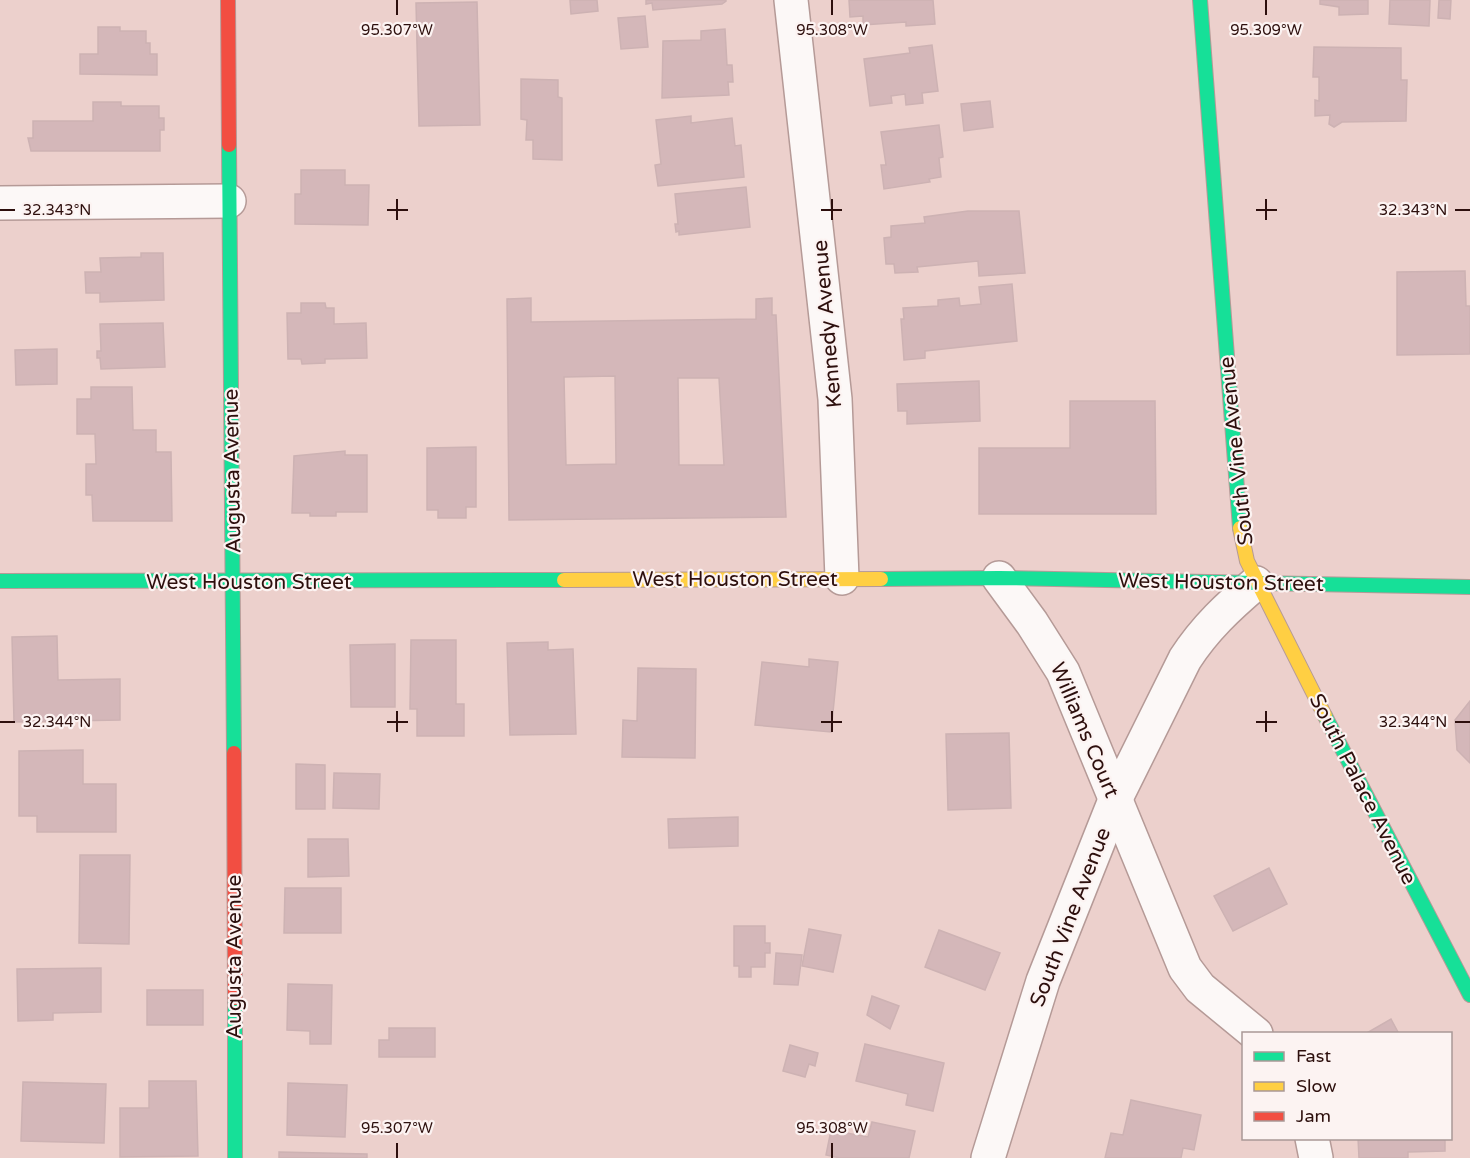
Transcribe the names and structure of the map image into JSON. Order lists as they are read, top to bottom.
{
  "streets": {
    "street": [
      "Kennedy Avenue",
      "South Vine Avenue",
      "Augusta Avenue",
      "West Houston Street",
      "Williams Court",
      "South Palace Avenue"
    ]
  },
  "crossings": [
    ["Kennedy Avenue", "West Houston Street"],
    ["South Vine Avenue", "West Houston Street"],
    ["South Vine Avenue", "Williams Court"],
    ["South Vine Avenue", "South Palace Avenue"],
    ["Augusta Avenue", "West Houston Street"],
    ["West Houston Street", "Williams Court"],
    ["West Houston Street", "South Palace Avenue"]
  ],
  "legend": ["Fast", "Slow", "Jam"],
  "coordinates": [
    "95.307°W",
    "95.308°W",
    "95.309°W",
    "32.343°N",
    "32.344°N"
  ]
}
